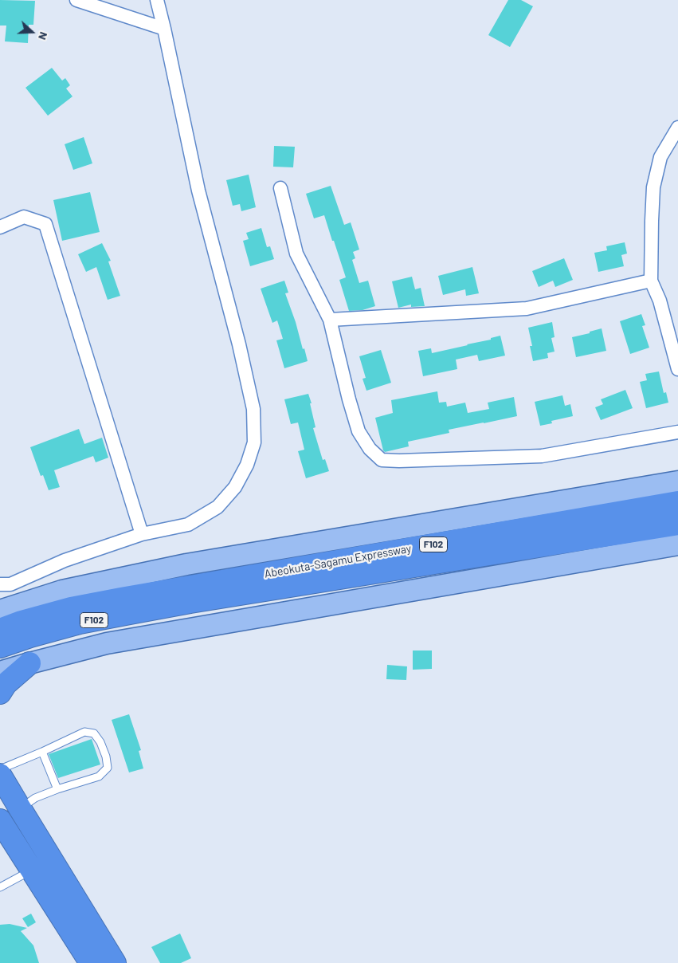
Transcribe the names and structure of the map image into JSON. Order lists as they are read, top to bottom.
{
  "streets": {
    "highway": ["F102", "Abeokuta-Sagamu Expressway"]
  },
  "north": "right"
}
